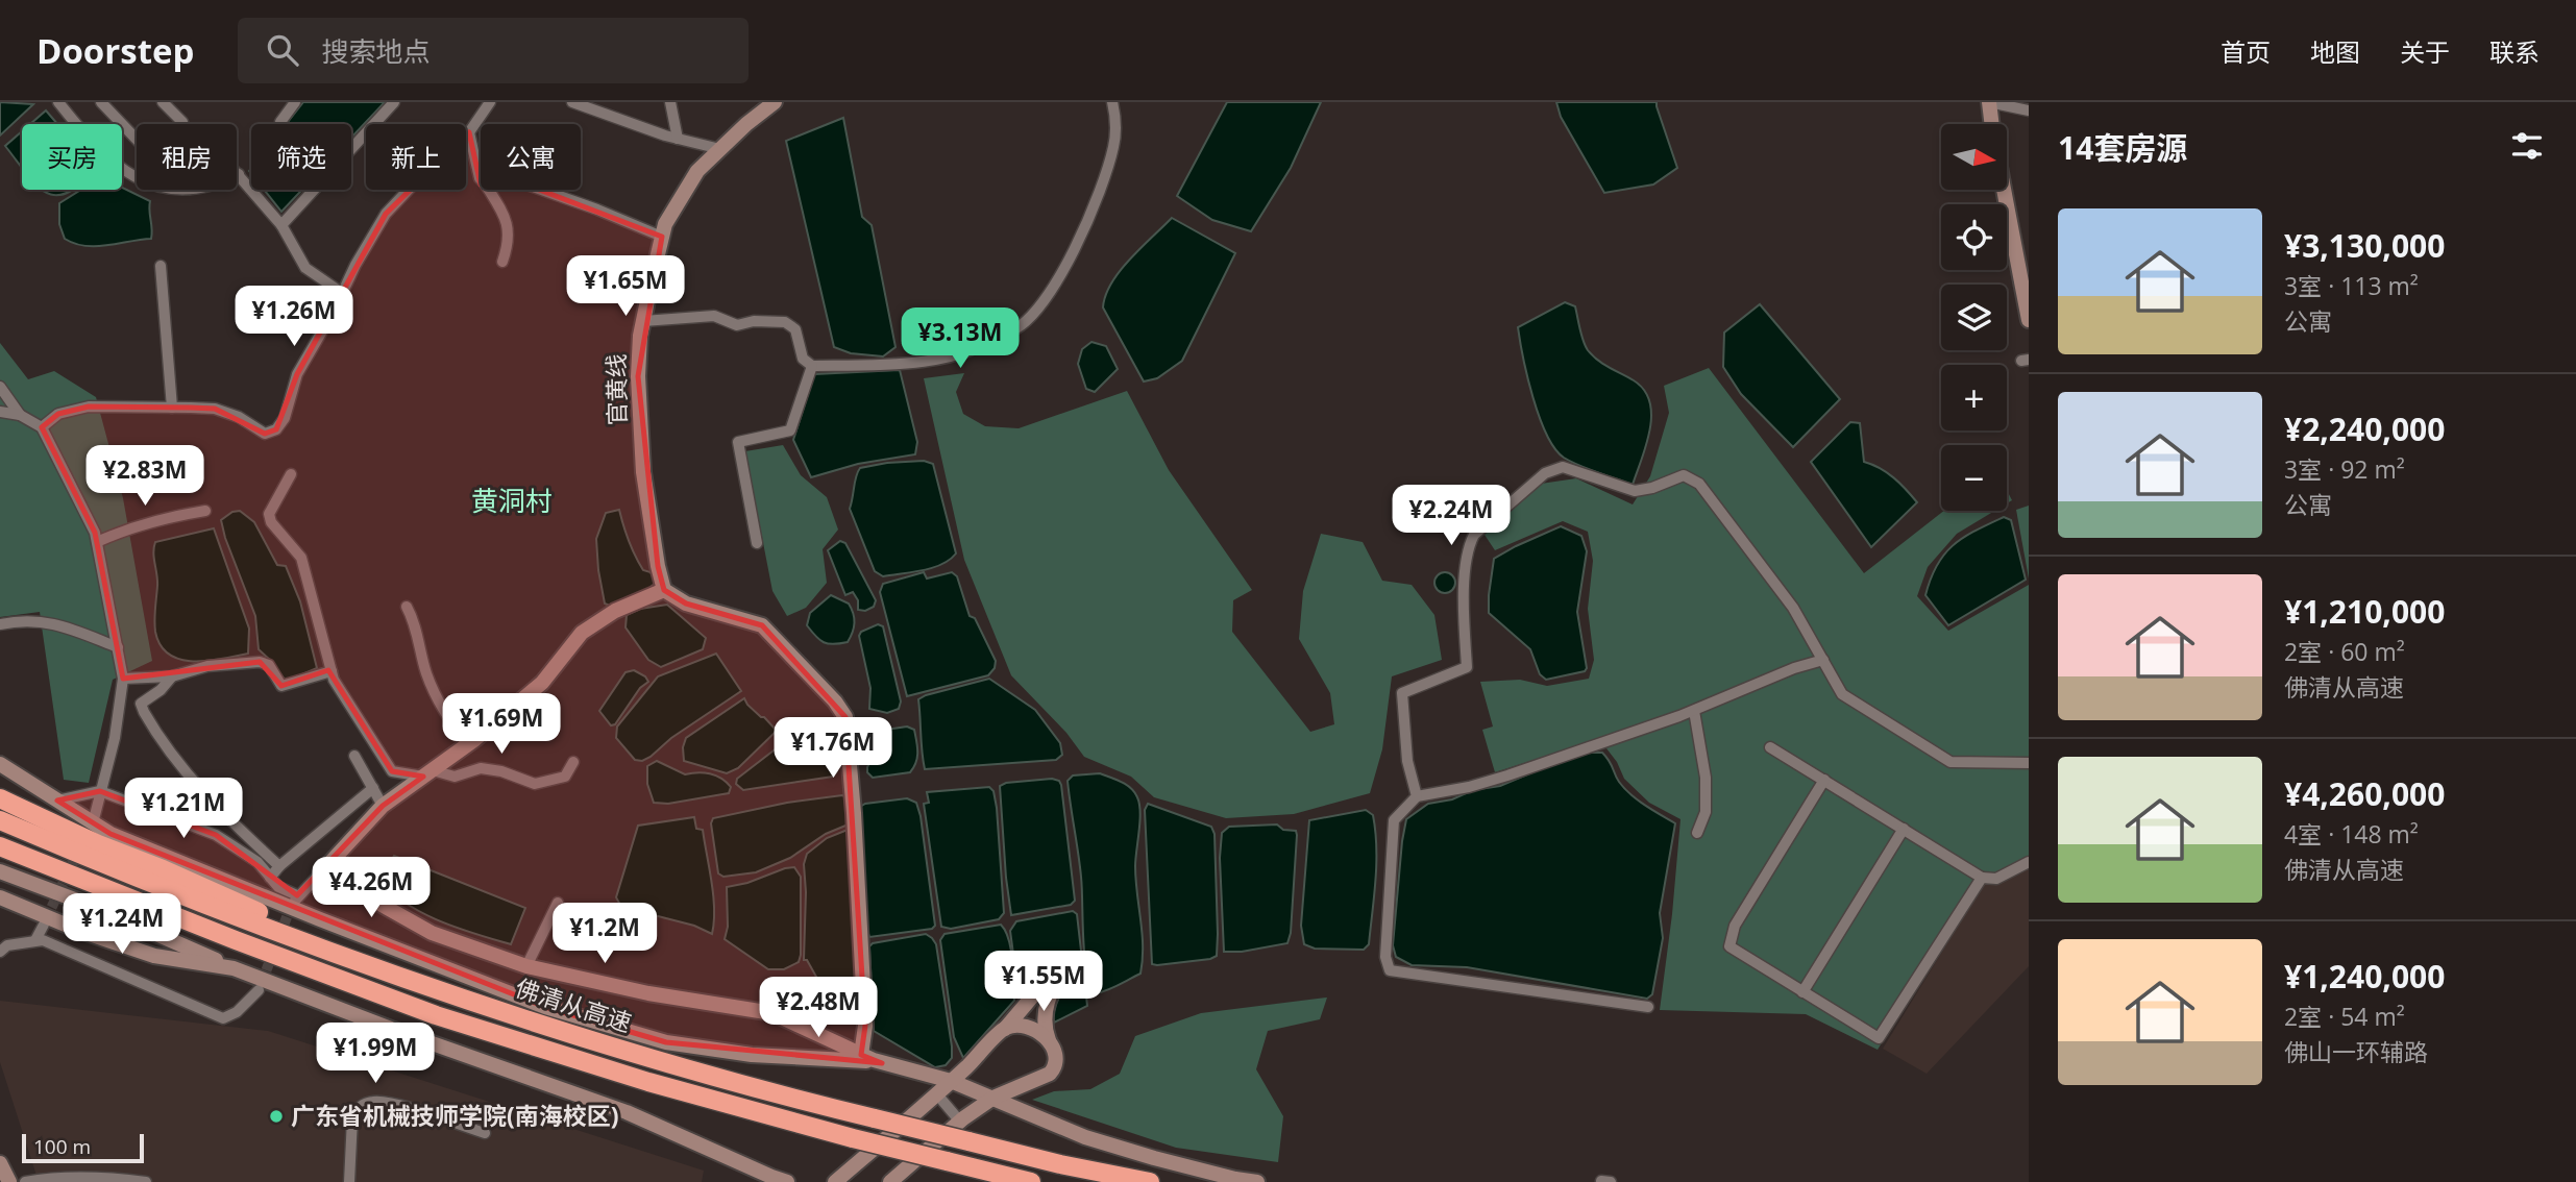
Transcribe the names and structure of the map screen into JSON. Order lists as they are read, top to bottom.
{
  "streets": {
    "highway": ["佛清从高速"],
    "street": ["官黄线"]
  },
  "districts": ["黄洞村"],
  "places": ["广东省机械技师学院(南海校区)"],
  "scale_bar": "100 m",
  "north": "right",
  "page": {
    "header": "Doorstep",
    "search": "搜索地点",
    "nav": [
      "首页",
      "地图",
      "关于",
      "联系"
    ],
    "heading": "14套房源",
    "map_buttons": ["+", "−"],
    "chip": [
      "买房",
      "租房",
      "筛选",
      "新上",
      "公寓"
    ],
    "list": [
      {
        "name": "¥3,130,000",
        "note": "3室 · 113 m² · 公寓"
      },
      {
        "name": "¥2,240,000",
        "note": "3室 · 92 m² · 公寓"
      },
      {
        "name": "¥1,210,000",
        "note": "2室 · 60 m² · 佛清从高速"
      },
      {
        "name": "¥4,260,000",
        "note": "4室 · 148 m² · 佛清从高速"
      },
      {
        "name": "¥1,240,000",
        "note": "2室 · 54 m² · 佛山一环辅路"
      }
    ],
    "price": [
      "¥1.65M",
      "¥1.26M",
      "¥3.13M",
      "¥2.83M",
      "¥2.24M",
      "¥1.69M",
      "¥1.76M",
      "¥1.21M",
      "¥4.26M",
      "¥1.24M",
      "¥1.2M",
      "¥1.55M",
      "¥2.48M",
      "¥1.99M"
    ],
    "scale": "100 m"
  }
}
